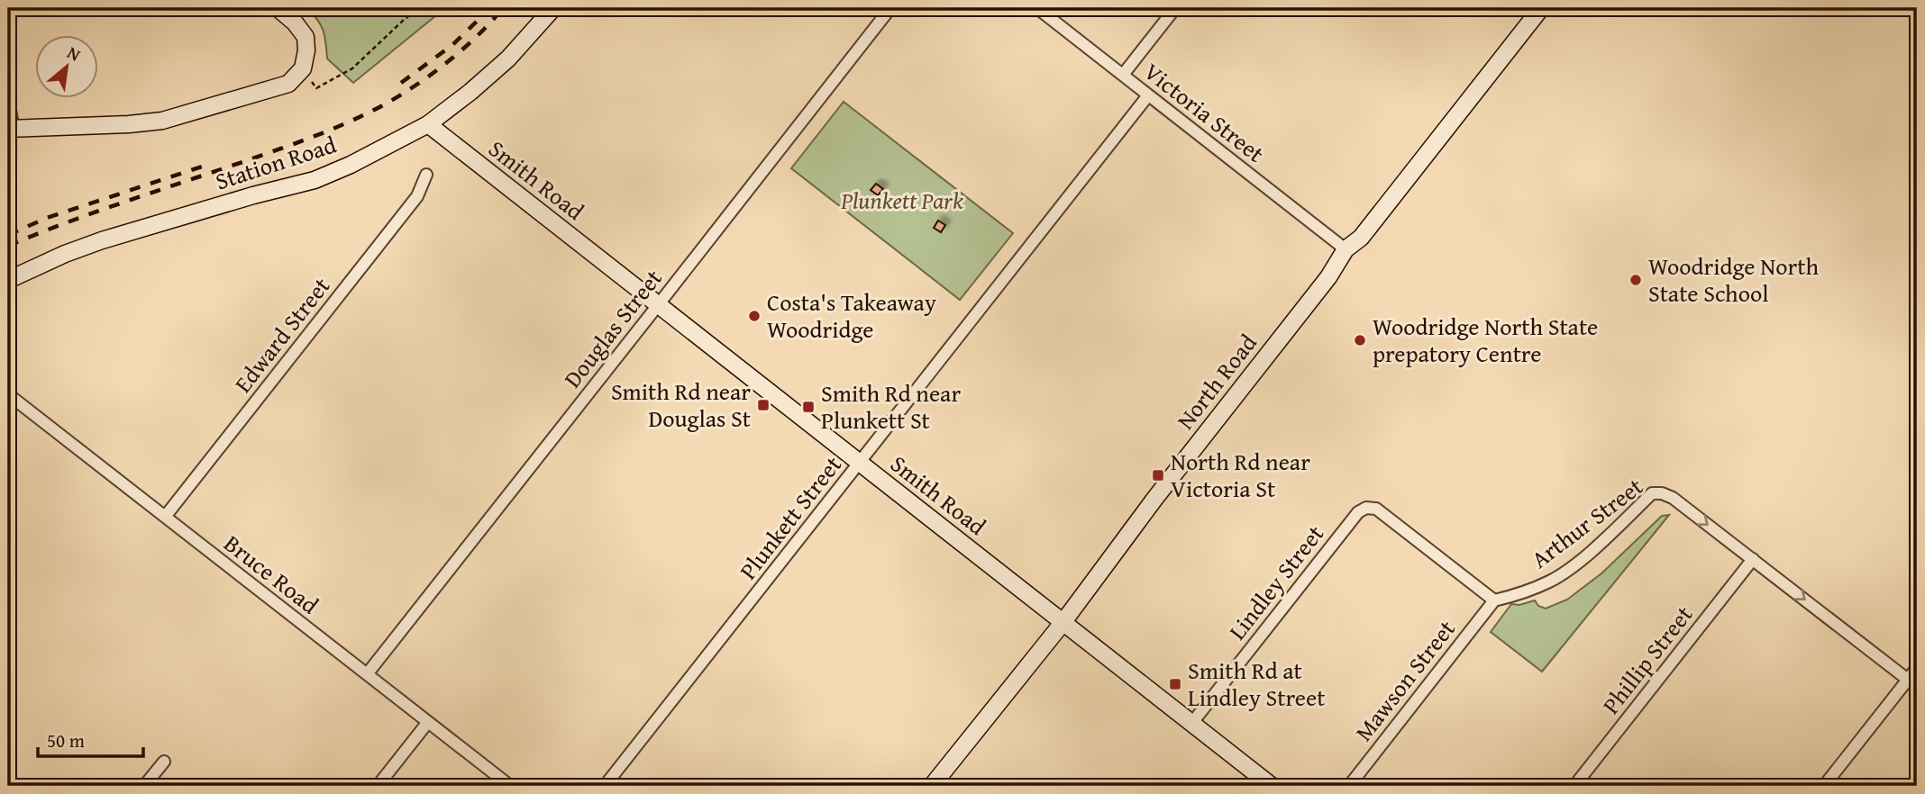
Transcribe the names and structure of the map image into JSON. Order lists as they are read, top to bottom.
{
  "streets": {
    "street": [
      "Victoria Street",
      "Station Road",
      "Smith Road",
      "Douglas Street",
      "Edward Street",
      "North Road",
      "Plunkett Street",
      "Arthur Street",
      "Bruce Road",
      "Lindley Street",
      "Phillip Street",
      "Mawson Street"
    ]
  },
  "crossings": [
    ["Victoria Street", "North Road"],
    ["Victoria Street", "Plunkett Street"],
    ["Station Road", "Smith Road"],
    ["Smith Road", "Douglas Street"],
    ["Smith Road", "North Road"],
    ["Smith Road", "Plunkett Street"],
    ["Smith Road", "Lindley Street"],
    ["Douglas Street", "Bruce Road"],
    ["Edward Street", "Bruce Road"],
    ["Arthur Street", "Lindley Street"],
    ["Arthur Street", "Phillip Street"],
    ["Arthur Street", "Mawson Street"],
    ["Lindley Street", "Mawson Street"]
  ],
  "one_way": ["Arthur Street"],
  "parks": ["Plunkett Park"],
  "places": {
    "other": ["Woodridge North State School", "Costa's Takeaway Woodridge", "Woodridge North State prepatory Centre"],
    "transit": [
      "Smith Rd near Douglas St",
      "Smith Rd near Plunkett St",
      "North Rd near Victoria St",
      "Smith Rd at Lindley Street"
    ]
  },
  "scale_bar": "50 m",
  "north": "top right"
}
